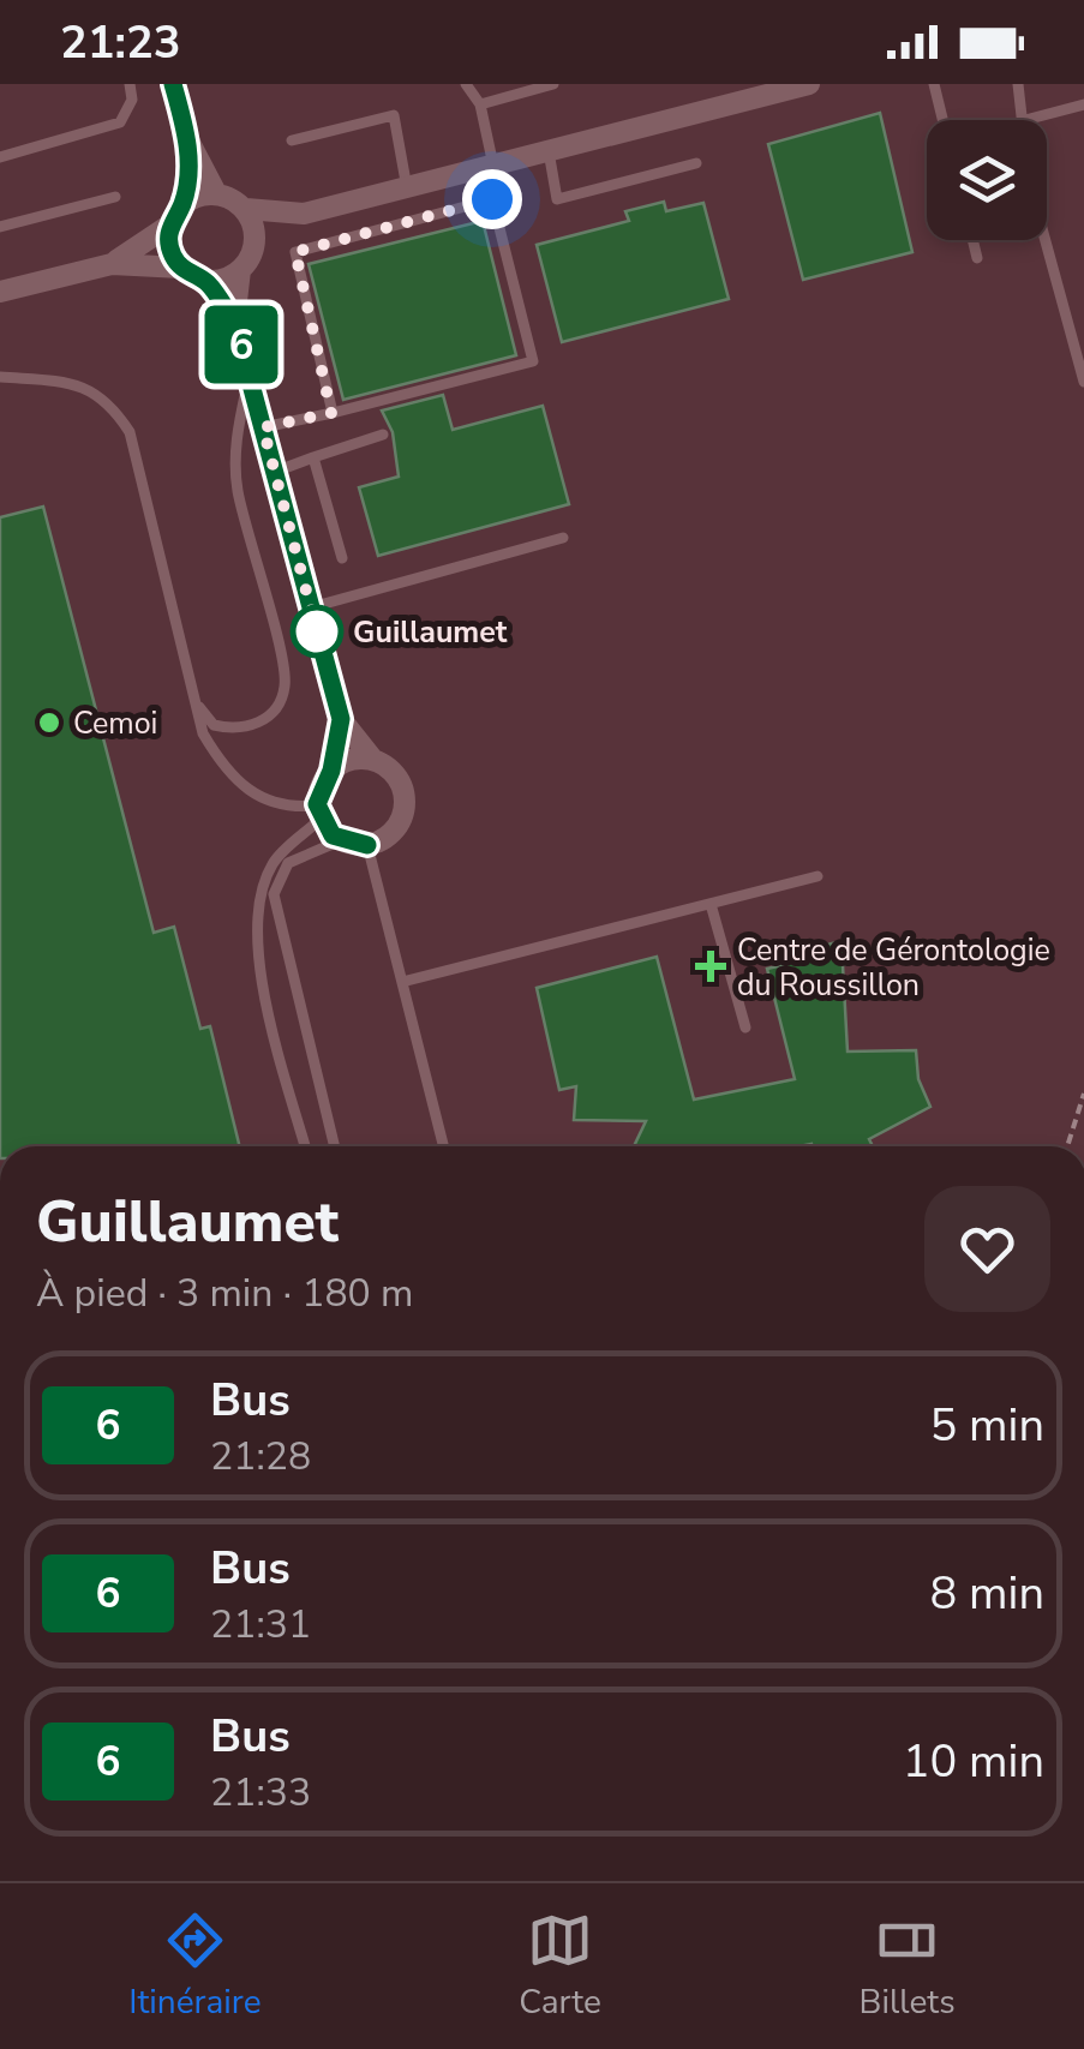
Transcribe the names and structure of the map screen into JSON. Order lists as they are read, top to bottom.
{
  "places": {
    "other": ["Guillaumet", "Cemoi"],
    "health": ["Centre de Gérontologie du Roussillon"]
  },
  "lines": ["bus line 6"],
  "page": {
    "status": "21:23",
    "on_map": "6",
    "heading": ["Guillaumet", "À pied · 3 min · 180 m"],
    "list": [
      {
        "mark": "6",
        "name": "Bus",
        "note": "21:28",
        "value": "5 min"
      },
      {
        "mark": "6",
        "name": "Bus",
        "note": "21:31",
        "value": "8 min"
      },
      {
        "mark": "6",
        "name": "Bus",
        "note": "21:33",
        "value": "10 min"
      }
    ],
    "tabs": ["Itinéraire", "Carte", "Billets"]
  }
}
